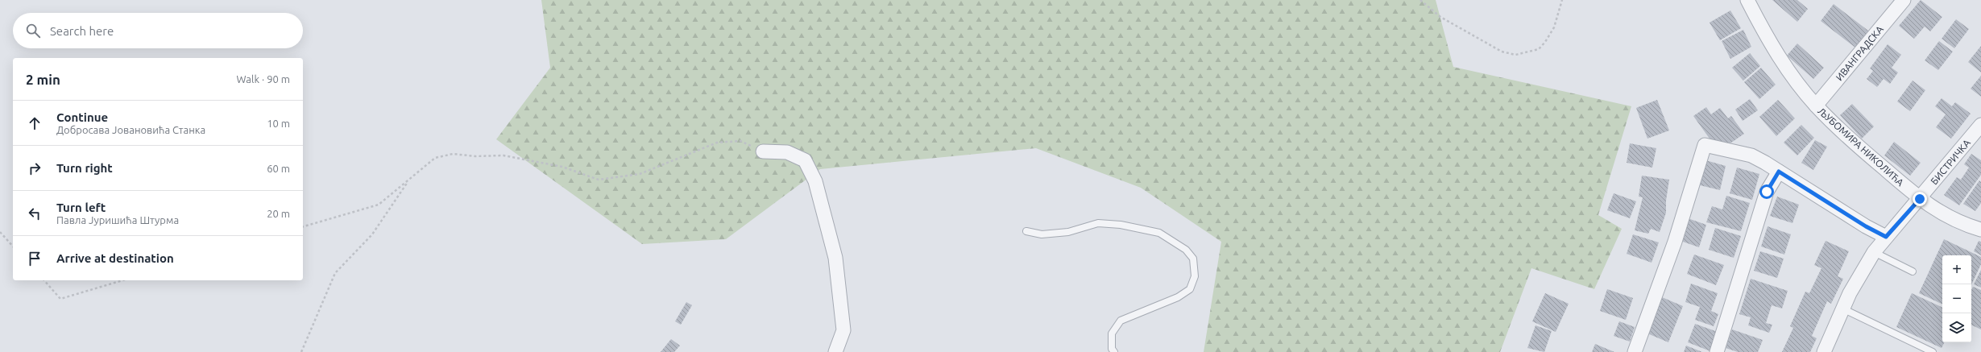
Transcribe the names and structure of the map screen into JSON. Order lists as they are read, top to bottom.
{
  "streets": {
    "street": ["ИВАНГРАДСКА", "ЉУБОМИРА НИКОЛИЋА", "БИСТРИЧКА"]
  },
  "crossings": [
    ["ИВАНГРАДСКА", "ЉУБОМИРА НИКОЛИЋА"],
    ["ЉУБОМИРА НИКОЛИЋА", "БИСТРИЧКА"]
  ],
  "page": {
    "search": "Search here",
    "heading": ["2 min", "Walk · 90 m"],
    "list": [
      ["Continue", "Добросава Јовановића Станка", "10 m"],
      ["Turn right", "60 m"],
      ["Turn left", "Павла Јуришића Штурма", "20 m"],
      "Arrive at destination"
    ],
    "map_buttons": ["+", "−"]
  }
}
